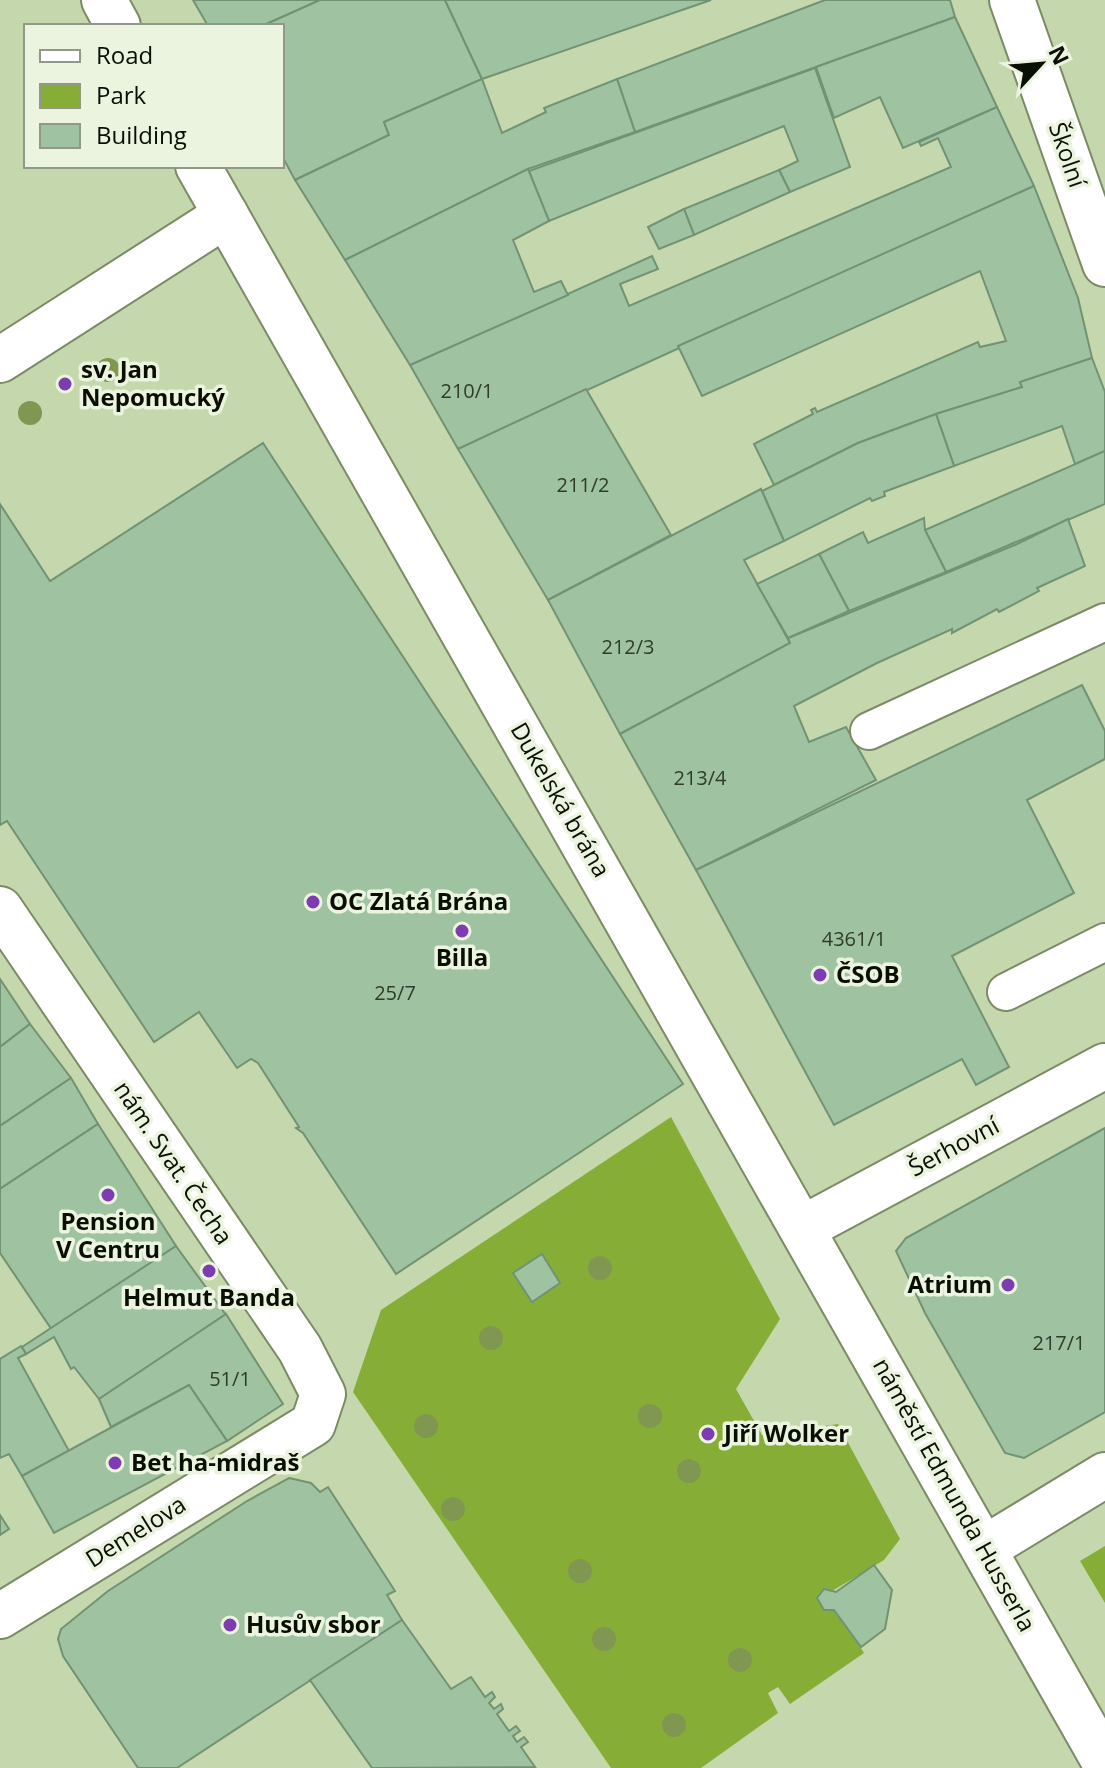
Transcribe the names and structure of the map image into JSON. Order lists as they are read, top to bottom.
{
  "streets": {
    "street": [
      "Školní",
      "Dukelská brána",
      "Šerhovní",
      "nám. Svat. Čecha",
      "náměstí Edmunda Husserla",
      "Demelova"
    ]
  },
  "crossings": [
    ["Dukelská brána", "Šerhovní"],
    ["Dukelská brána", "náměstí Edmunda Husserla"],
    ["Šerhovní", "náměstí Edmunda Husserla"],
    ["nám. Svat. Čecha", "Demelova"]
  ],
  "places": [
    "sv. Jan Nepomucký",
    "OC Zlatá Brána",
    "Billa",
    "ČSOB",
    "Pension V Centru",
    "Helmut Banda",
    "Atrium",
    "Jiří Wolker",
    "Bet ha-midraš",
    "Husův sbor"
  ],
  "house_numbers": [
    "210/1",
    "211/2",
    "212/3",
    "213/4",
    "4361/1",
    "25/7",
    "217/1",
    "51/1"
  ],
  "legend": ["Road", "Park", "Building"],
  "north": "top right"
}
